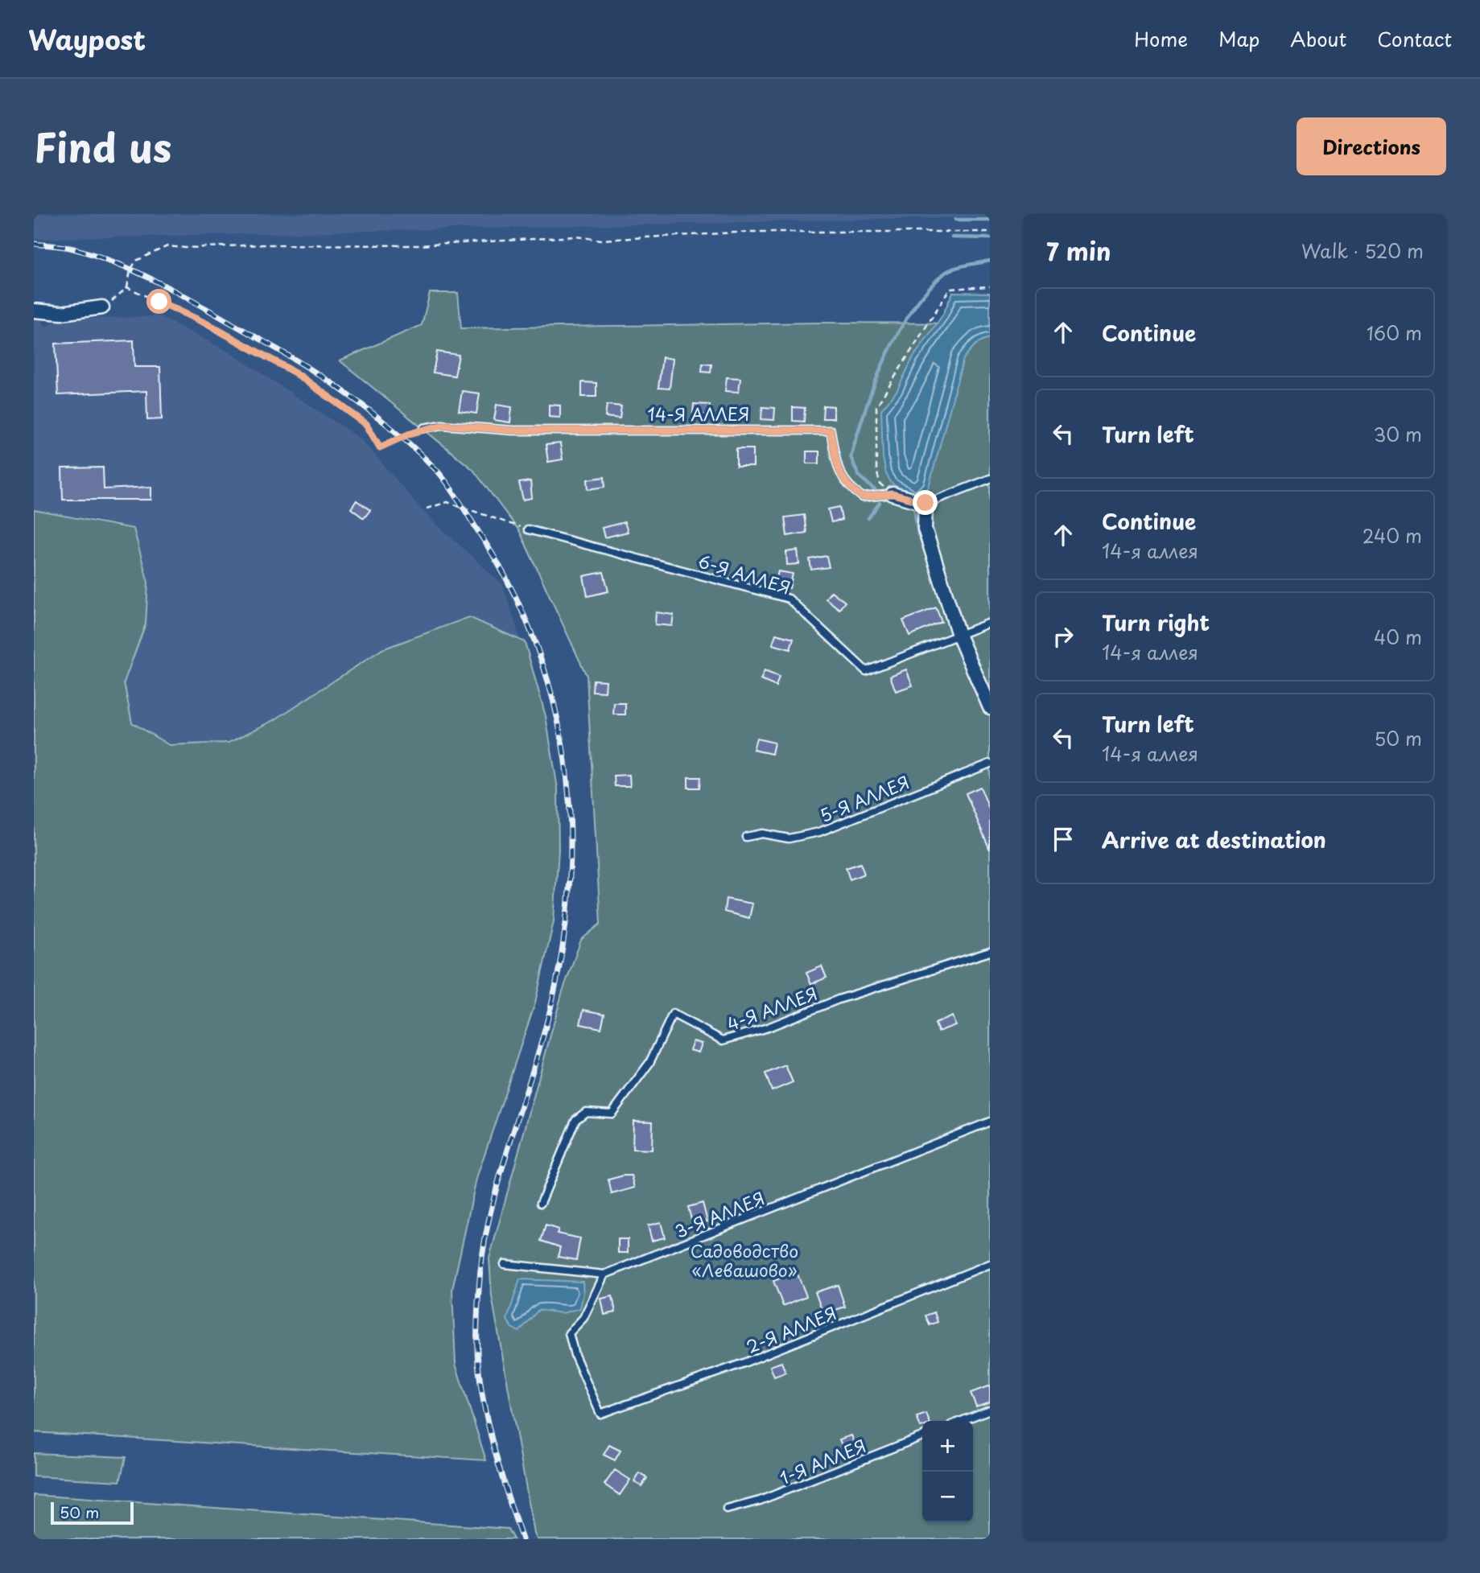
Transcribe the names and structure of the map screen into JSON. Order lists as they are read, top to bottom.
{
  "streets": {
    "street": ["14-Я АЛЛЕЯ"],
    "lane": [
      "6-Я АЛЛЕЯ",
      "5-Я АЛЛЕЯ",
      "4-Я АЛЛЕЯ",
      "3-Я АЛЛЕЯ",
      "2-Я АЛЛЕЯ",
      "1-Я АЛЛЕЯ"
    ]
  },
  "crossings": [
    ["3-Я АЛЛЕЯ", "2-Я АЛЛЕЯ"]
  ],
  "parks": ["Садоводство «Левашово»"],
  "scale_bar": "50 m",
  "page": {
    "header": "Waypost",
    "nav": [
      "Home",
      "Map",
      "About",
      "Contact"
    ],
    "title": "Find us",
    "buttons": "Directions",
    "heading": ["7 min", "Walk · 520 m"],
    "list": [
      ["Continue", "160 m"],
      ["Turn left", "30 m"],
      ["Continue", "14-я аллея", "240 m"],
      ["Turn right", "14-я аллея", "40 m"],
      ["Turn left", "14-я аллея", "50 m"],
      "Arrive at destination"
    ],
    "map_buttons": ["+", "−"],
    "scale": "50 m"
  }
}
